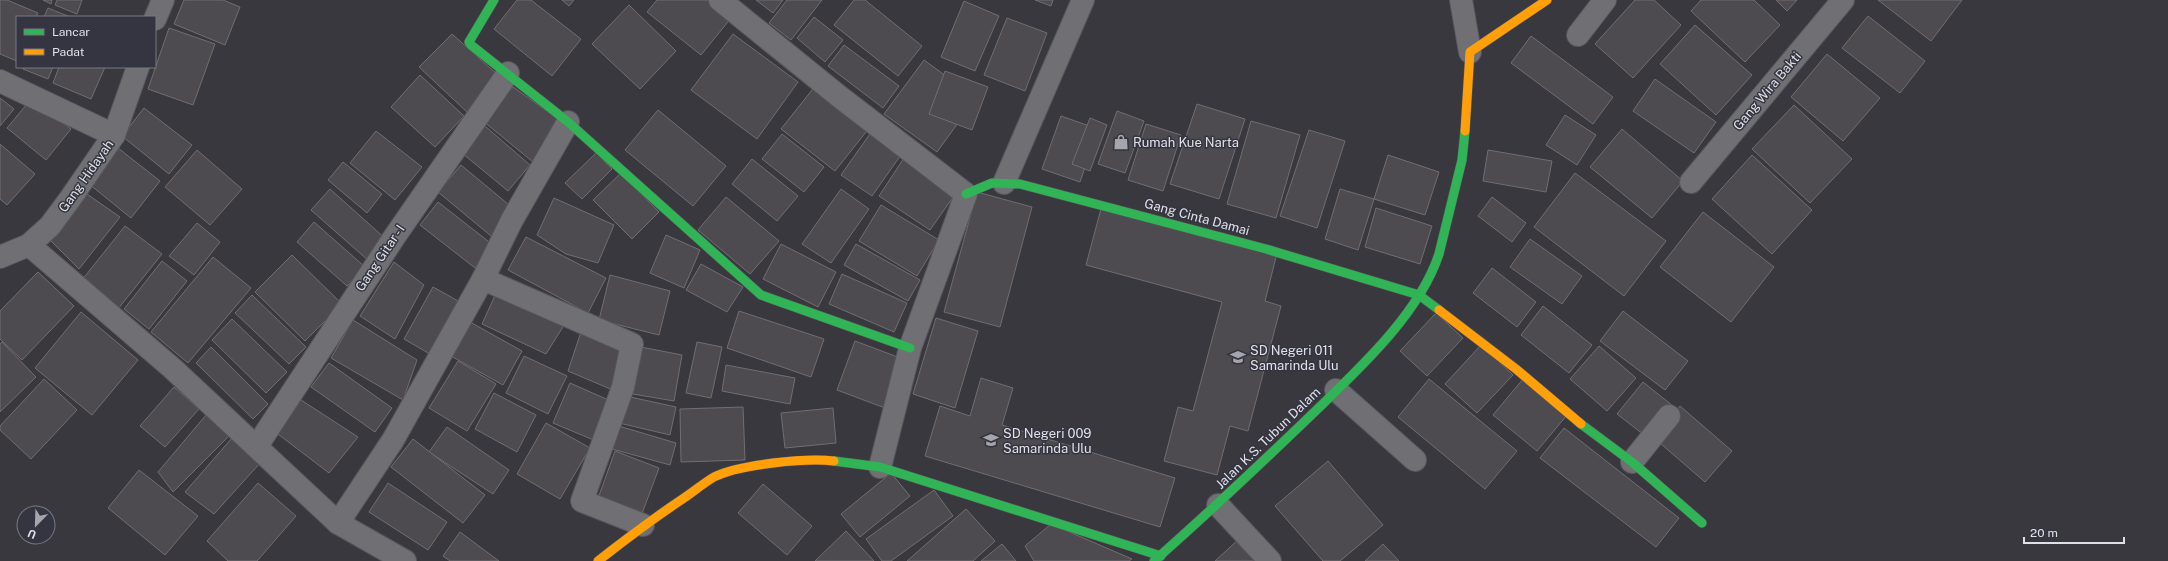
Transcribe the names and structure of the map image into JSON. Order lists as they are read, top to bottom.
{
  "streets": {
    "street": [
      "Gang Wira Bakti",
      "Gang Hidayah",
      "Gang Cinta Damai",
      "Gang Gitar - I",
      "Jalan K.S. Tubun Dalam"
    ]
  },
  "crossings": [
    ["Gang Cinta Damai", "Jalan K.S. Tubun Dalam"]
  ],
  "places": {
    "shop": ["Rumah Kue Narta"],
    "school or university": ["SD Negeri 011 Samarinda Ulu", "SD Negeri 009 Samarinda Ulu"]
  },
  "legend": ["Lancar", "Padat"],
  "scale_bar": "20 m",
  "north": "bottom left"
}
